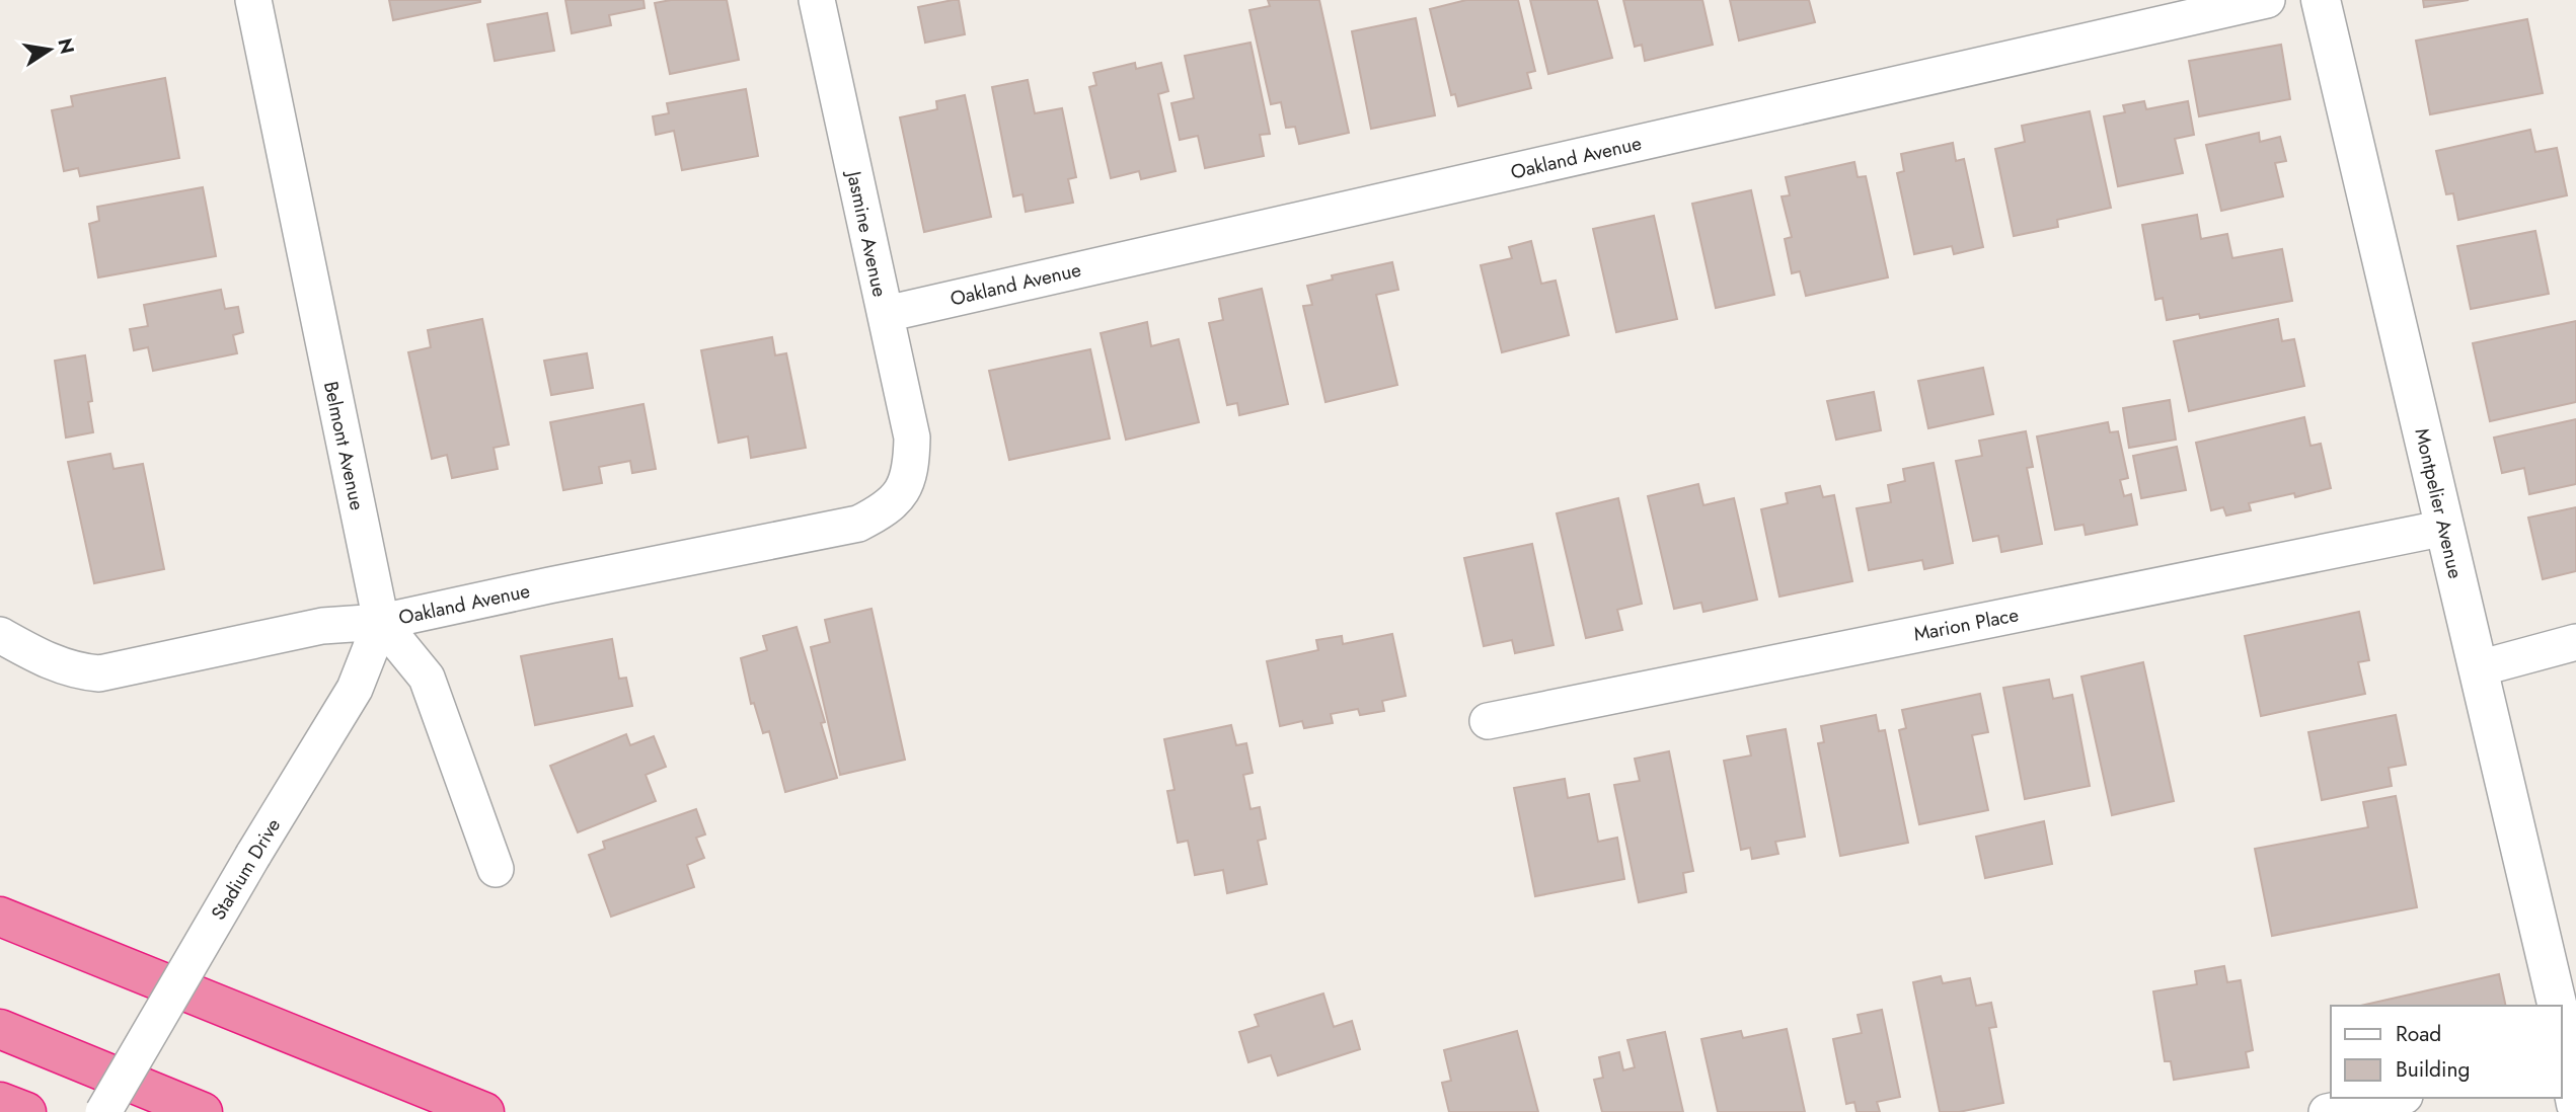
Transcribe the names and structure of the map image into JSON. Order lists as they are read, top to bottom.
{
  "streets": {
    "street": [
      "Oakland Avenue",
      "Jasmine Avenue",
      "Belmont Avenue",
      "Montpelier Avenue",
      "Marion Place",
      "Stadium Drive"
    ]
  },
  "crossings": [
    ["Oakland Avenue", "Jasmine Avenue"],
    ["Oakland Avenue", "Belmont Avenue"],
    ["Oakland Avenue", "Stadium Drive"],
    ["Belmont Avenue", "Stadium Drive"],
    ["Montpelier Avenue", "Marion Place"]
  ],
  "legend": ["Road", "Building"],
  "north": "right"
}
